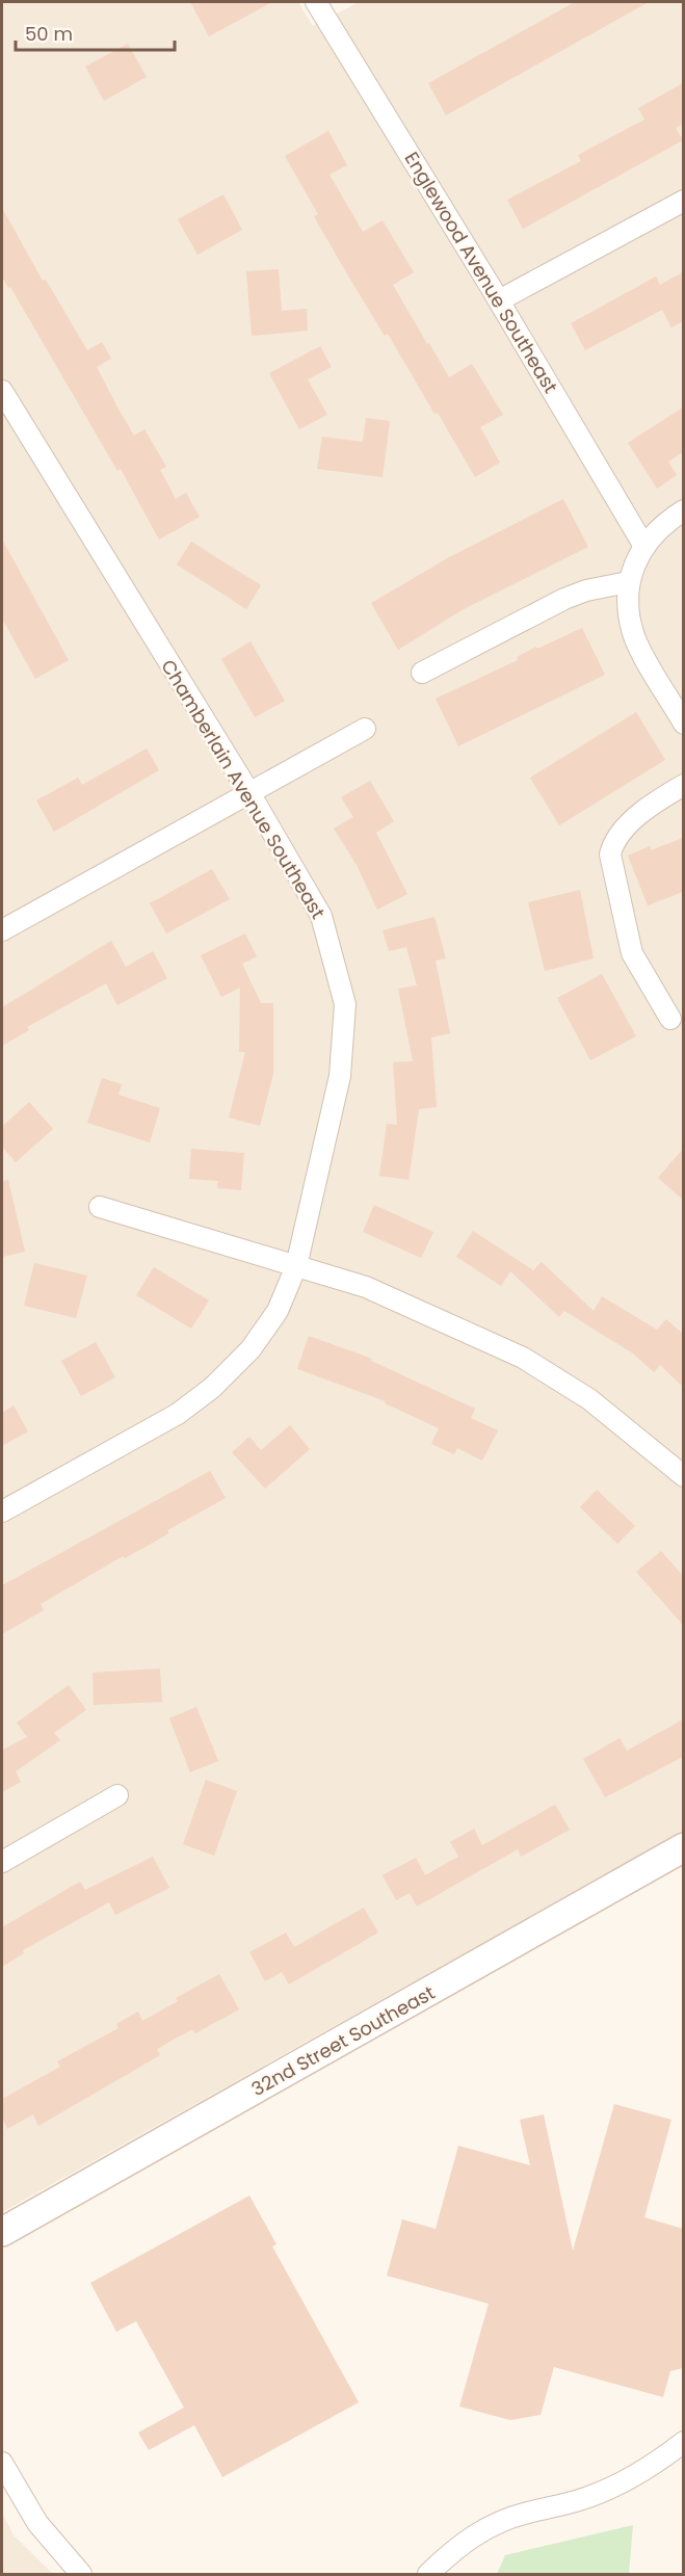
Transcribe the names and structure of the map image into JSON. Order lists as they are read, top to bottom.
{
  "streets": {
    "street": ["Englewood Avenue Southeast", "Chamberlain Avenue Southeast", "32nd Street Southeast"]
  },
  "scale_bar": "50 m"
}
